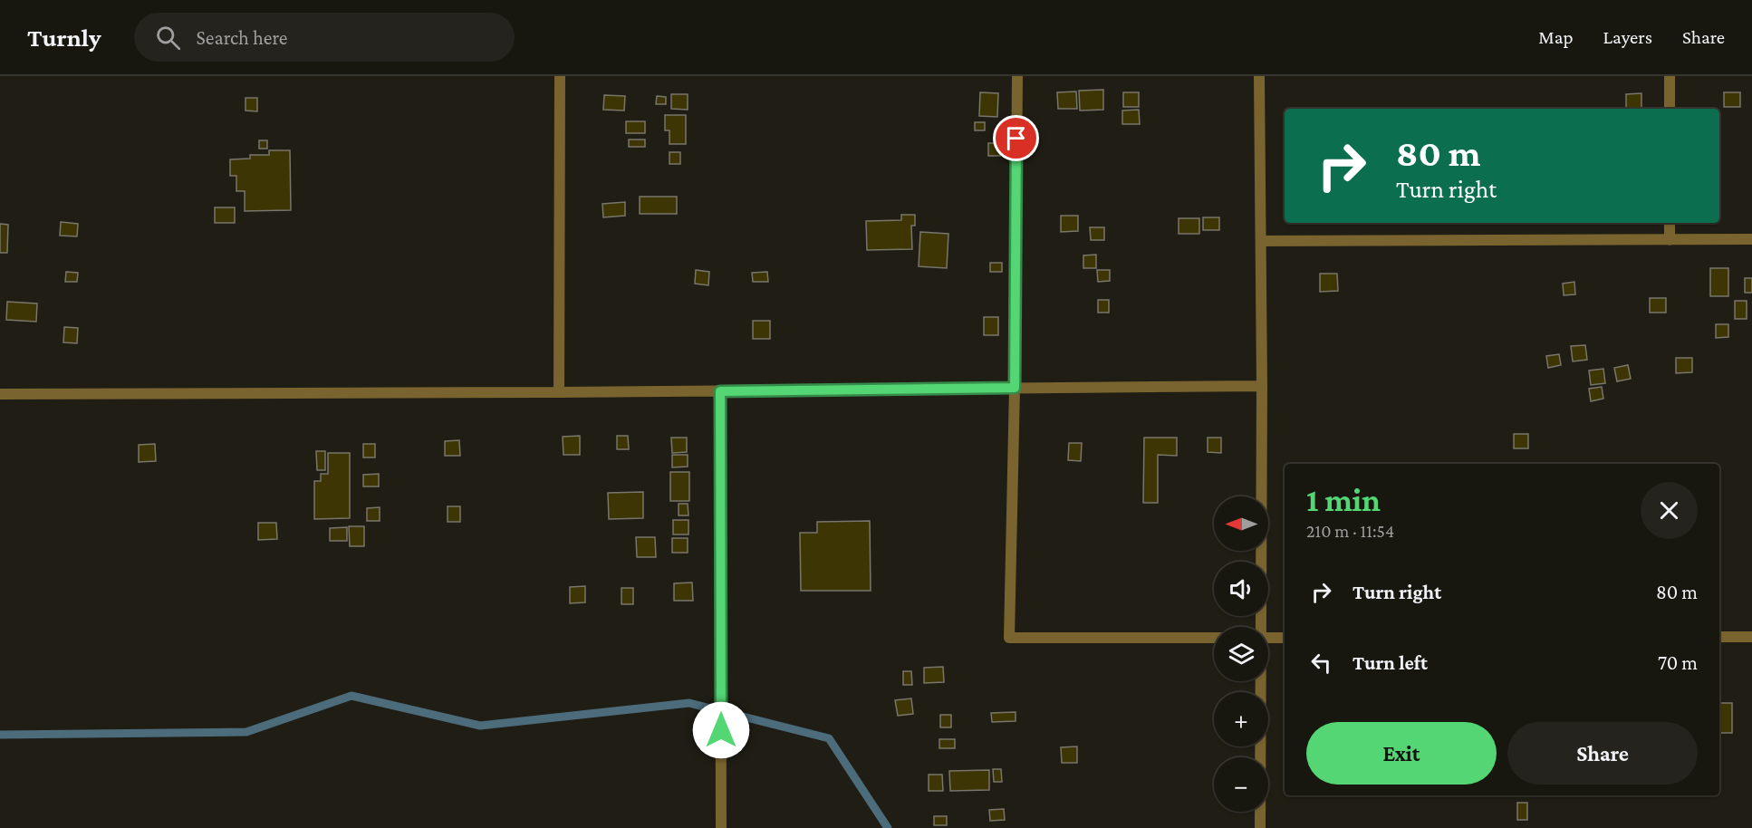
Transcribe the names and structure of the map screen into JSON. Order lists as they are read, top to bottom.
{
  "north": "left",
  "page": {
    "header": "Turnly",
    "search": "Search here",
    "nav": ["Map", "Layers", "Share"],
    "turn": ["80 m", "Turn right"],
    "heading": ["1 min", "210 m · 11:54"],
    "map_buttons": ["+", "−"],
    "list": [
      {
        "name": "Turn right",
        "value": "80 m"
      },
      {
        "name": "Turn left",
        "value": "70 m"
      }
    ],
    "buttons": ["Exit", "Share"]
  }
}
